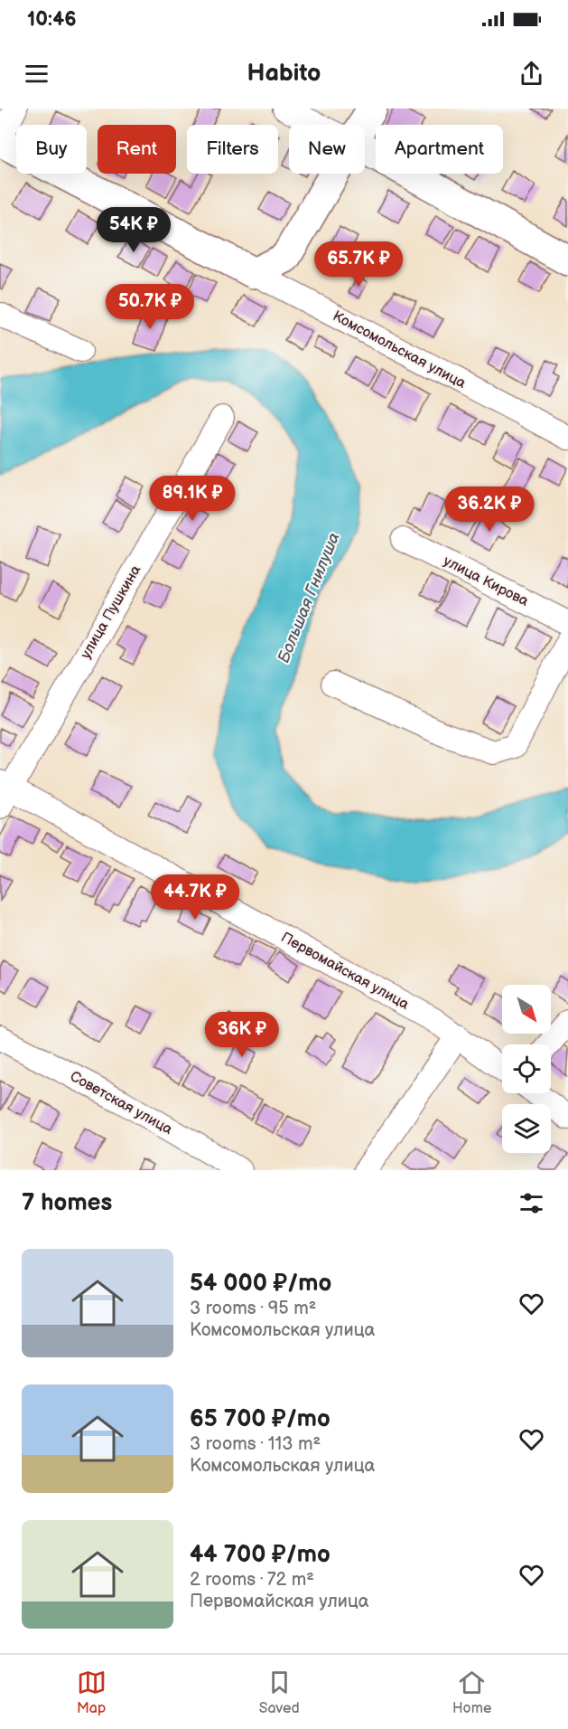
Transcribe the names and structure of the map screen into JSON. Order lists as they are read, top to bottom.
{
  "streets": {
    "main road": ["Комсомольская улица"],
    "street": [
      "улица Кирова",
      "улица Пушкина",
      "Первомайская улица",
      "Советская улица"
    ]
  },
  "crossings": [
    ["улица Пушкина", "Первомайская улица"]
  ],
  "water": ["Большая Гнилуша"],
  "north": "bottom right",
  "page": {
    "status": "10:46",
    "header": "Habito",
    "chip": [
      "Buy",
      "Rent",
      "Filters",
      "New",
      "Apartment"
    ],
    "price": [
      "54K ₽",
      "65.7K ₽",
      "50.7K ₽",
      "89.1K ₽",
      "36.2K ₽",
      "44.7K ₽",
      "36K ₽"
    ],
    "heading": "7 homes",
    "list": [
      {
        "name": "54 000 ₽/mo",
        "note": "3 rooms · 95 m² · Комсомольская улица"
      },
      {
        "name": "65 700 ₽/mo",
        "note": "3 rooms · 113 m² · Комсомольская улица"
      },
      {
        "name": "44 700 ₽/mo",
        "note": "2 rooms · 72 m² · Первомайская улица"
      }
    ],
    "tabs": ["Map", "Saved", "Home"]
  }
}
